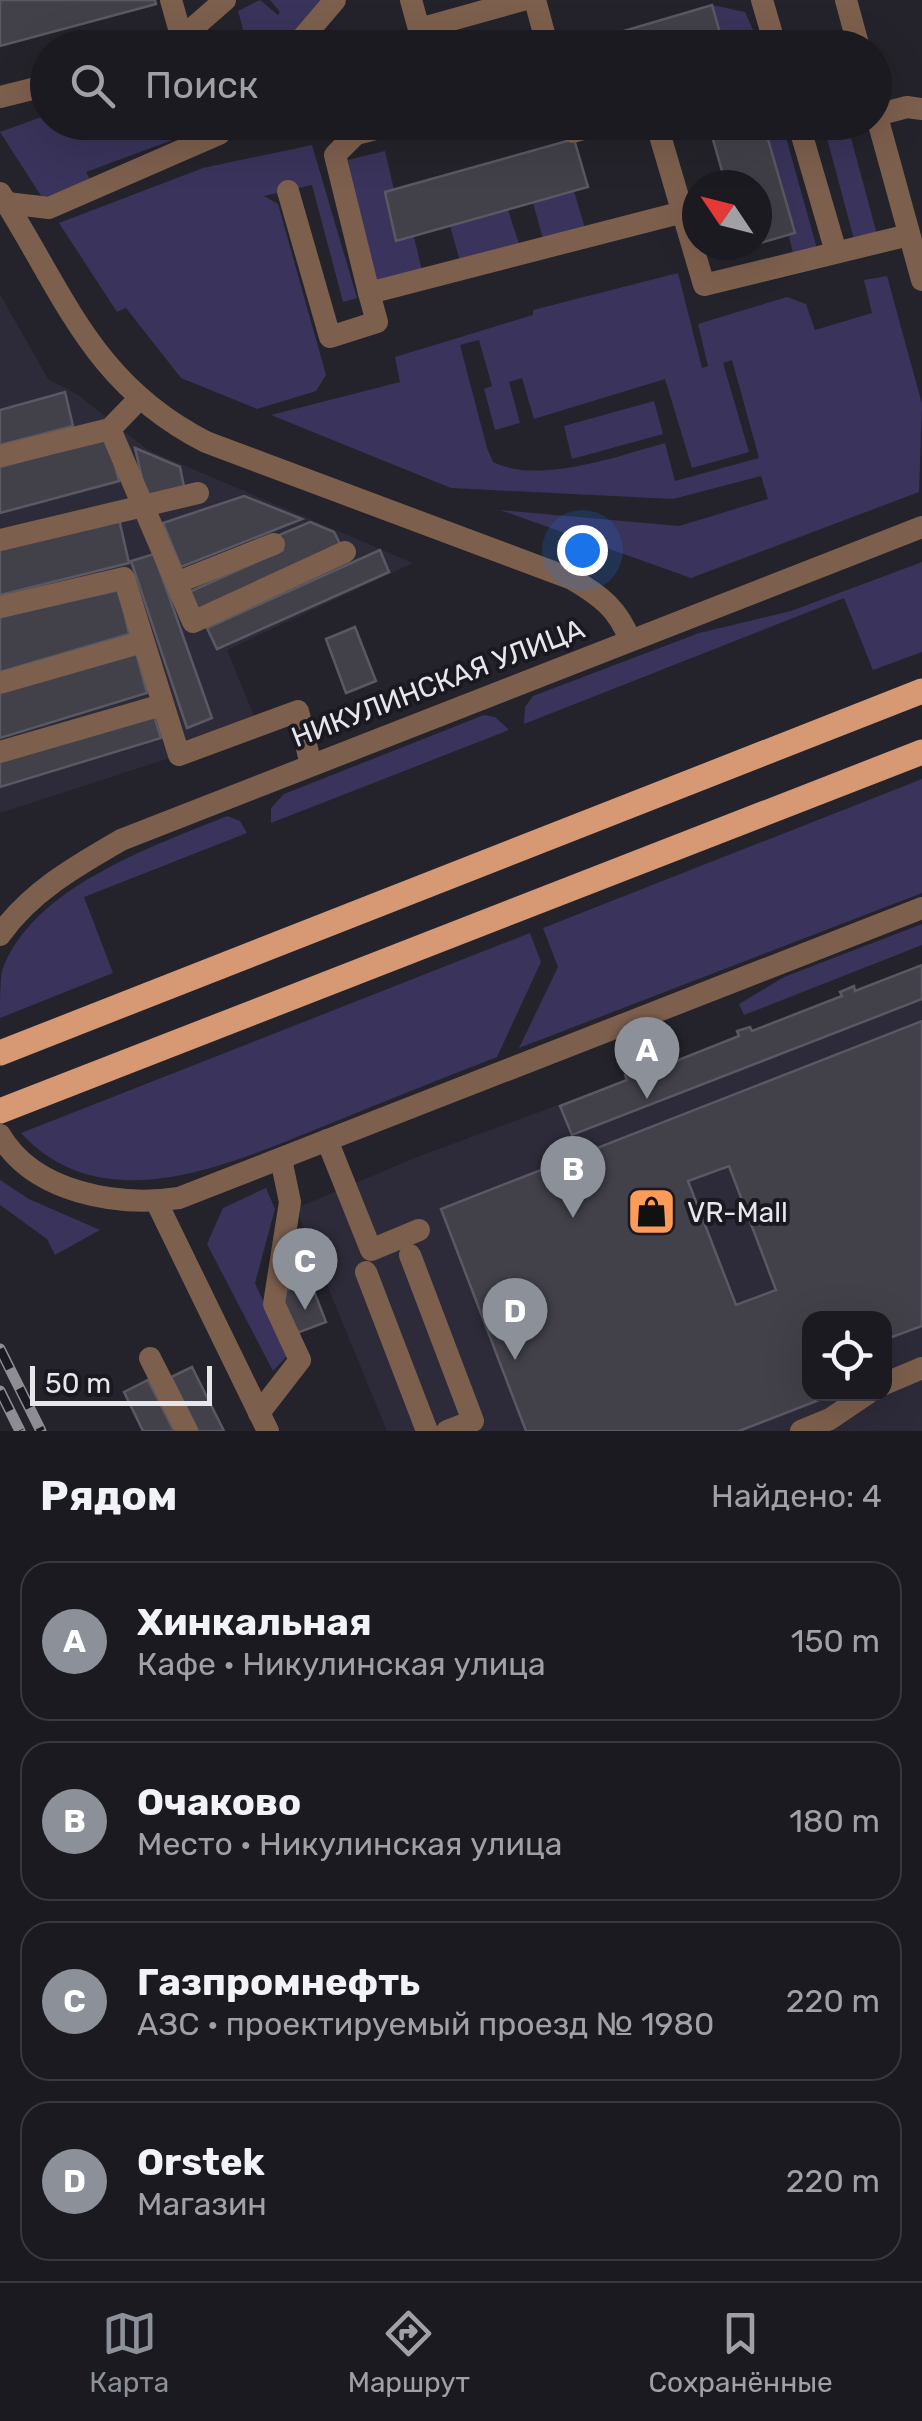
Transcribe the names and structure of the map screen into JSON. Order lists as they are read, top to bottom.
{
  "streets": {
    "street": ["НИКУЛИНСКАЯ УЛИЦА"]
  },
  "places": {
    "shop": ["VR-Mall"]
  },
  "scale_bar": "50 m",
  "north": "top left",
  "page": {
    "search": "Поиск",
    "pins": [
      "A",
      "B",
      "C",
      "D"
    ],
    "scale": "50 m",
    "heading": ["Рядом", "Найдено: 4"],
    "list": [
      {
        "mark": "A",
        "name": "Хинкальная",
        "note": "Кафе · Никулинская улица",
        "value": "150 m"
      },
      {
        "mark": "B",
        "name": "Очаково",
        "note": "Место · Никулинская улица",
        "value": "180 m"
      },
      {
        "mark": "C",
        "name": "Газпромнефть",
        "note": "АЗС · проектируемый проезд № 1980",
        "value": "220 m"
      },
      {
        "mark": "D",
        "name": "Orstek",
        "note": "Магазин",
        "value": "220 m"
      }
    ],
    "nav": ["Карта", "Маршрут", "Сохранённые"]
  }
}
